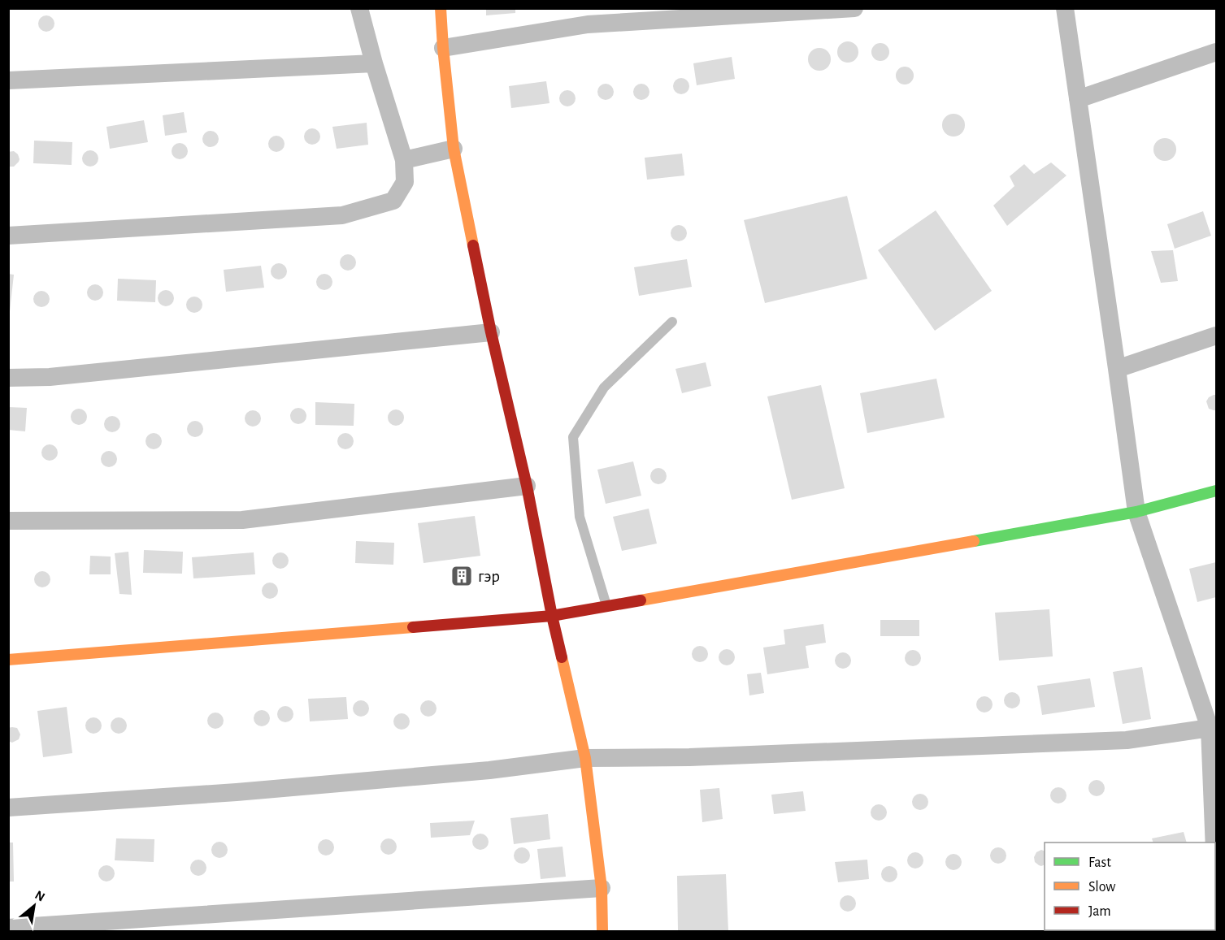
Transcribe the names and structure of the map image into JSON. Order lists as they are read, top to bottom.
{
  "places": {
    "building": ["гэр"]
  },
  "legend": ["Fast", "Slow", "Jam"],
  "north": "top right"
}
